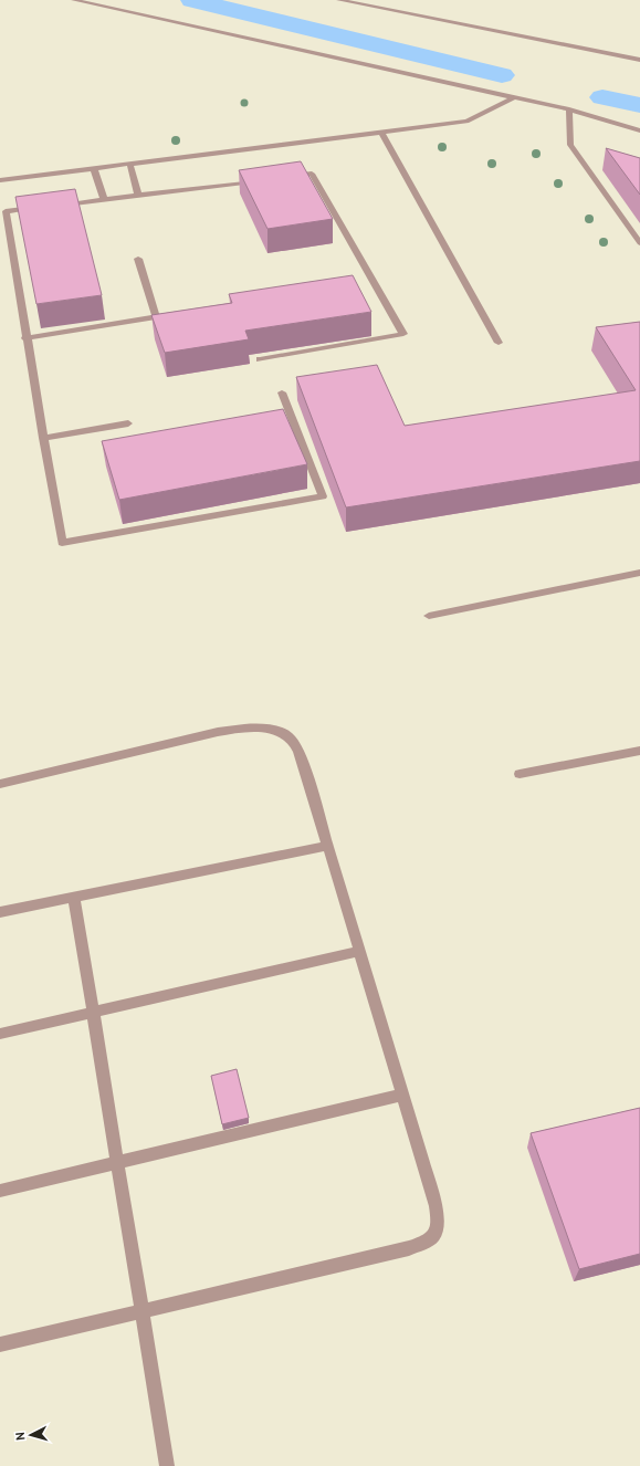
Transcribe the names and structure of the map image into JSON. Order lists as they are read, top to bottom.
{
  "north": "left"
}
